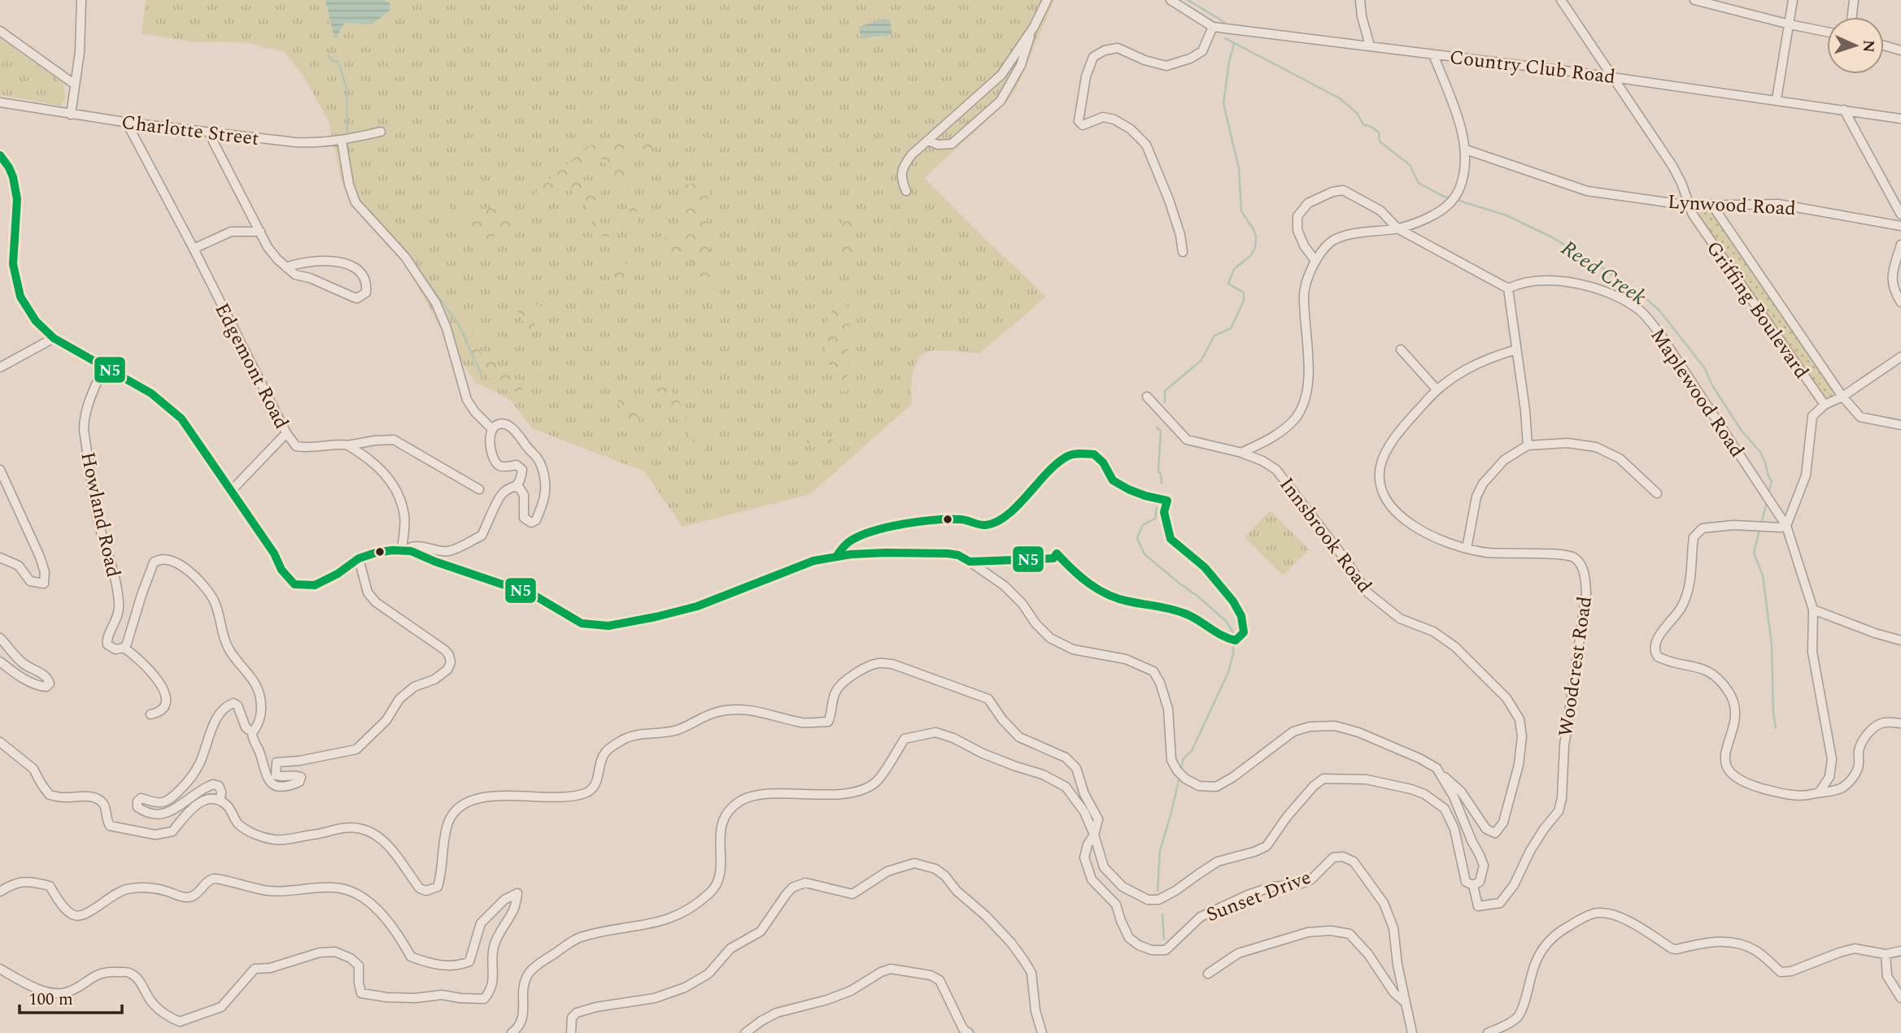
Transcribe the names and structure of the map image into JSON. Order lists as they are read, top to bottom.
{
  "streets": {
    "street": [
      "Country Club Road",
      "Charlotte Street",
      "Lynwood Road",
      "Griffing Boulevard",
      "Edgemont Road",
      "Maplewood Road",
      "Howland Road",
      "Innsbrook Road",
      "Woodcrest Road",
      "Sunset Drive"
    ]
  },
  "crossings": [
    ["Country Club Road", "Griffing Boulevard"],
    ["Charlotte Street", "Edgemont Road"],
    ["Lynwood Road", "Griffing Boulevard"]
  ],
  "water": ["Reed Creek"],
  "lines": ["transit line N5"],
  "scale_bar": "100 m",
  "north": "right"
}
